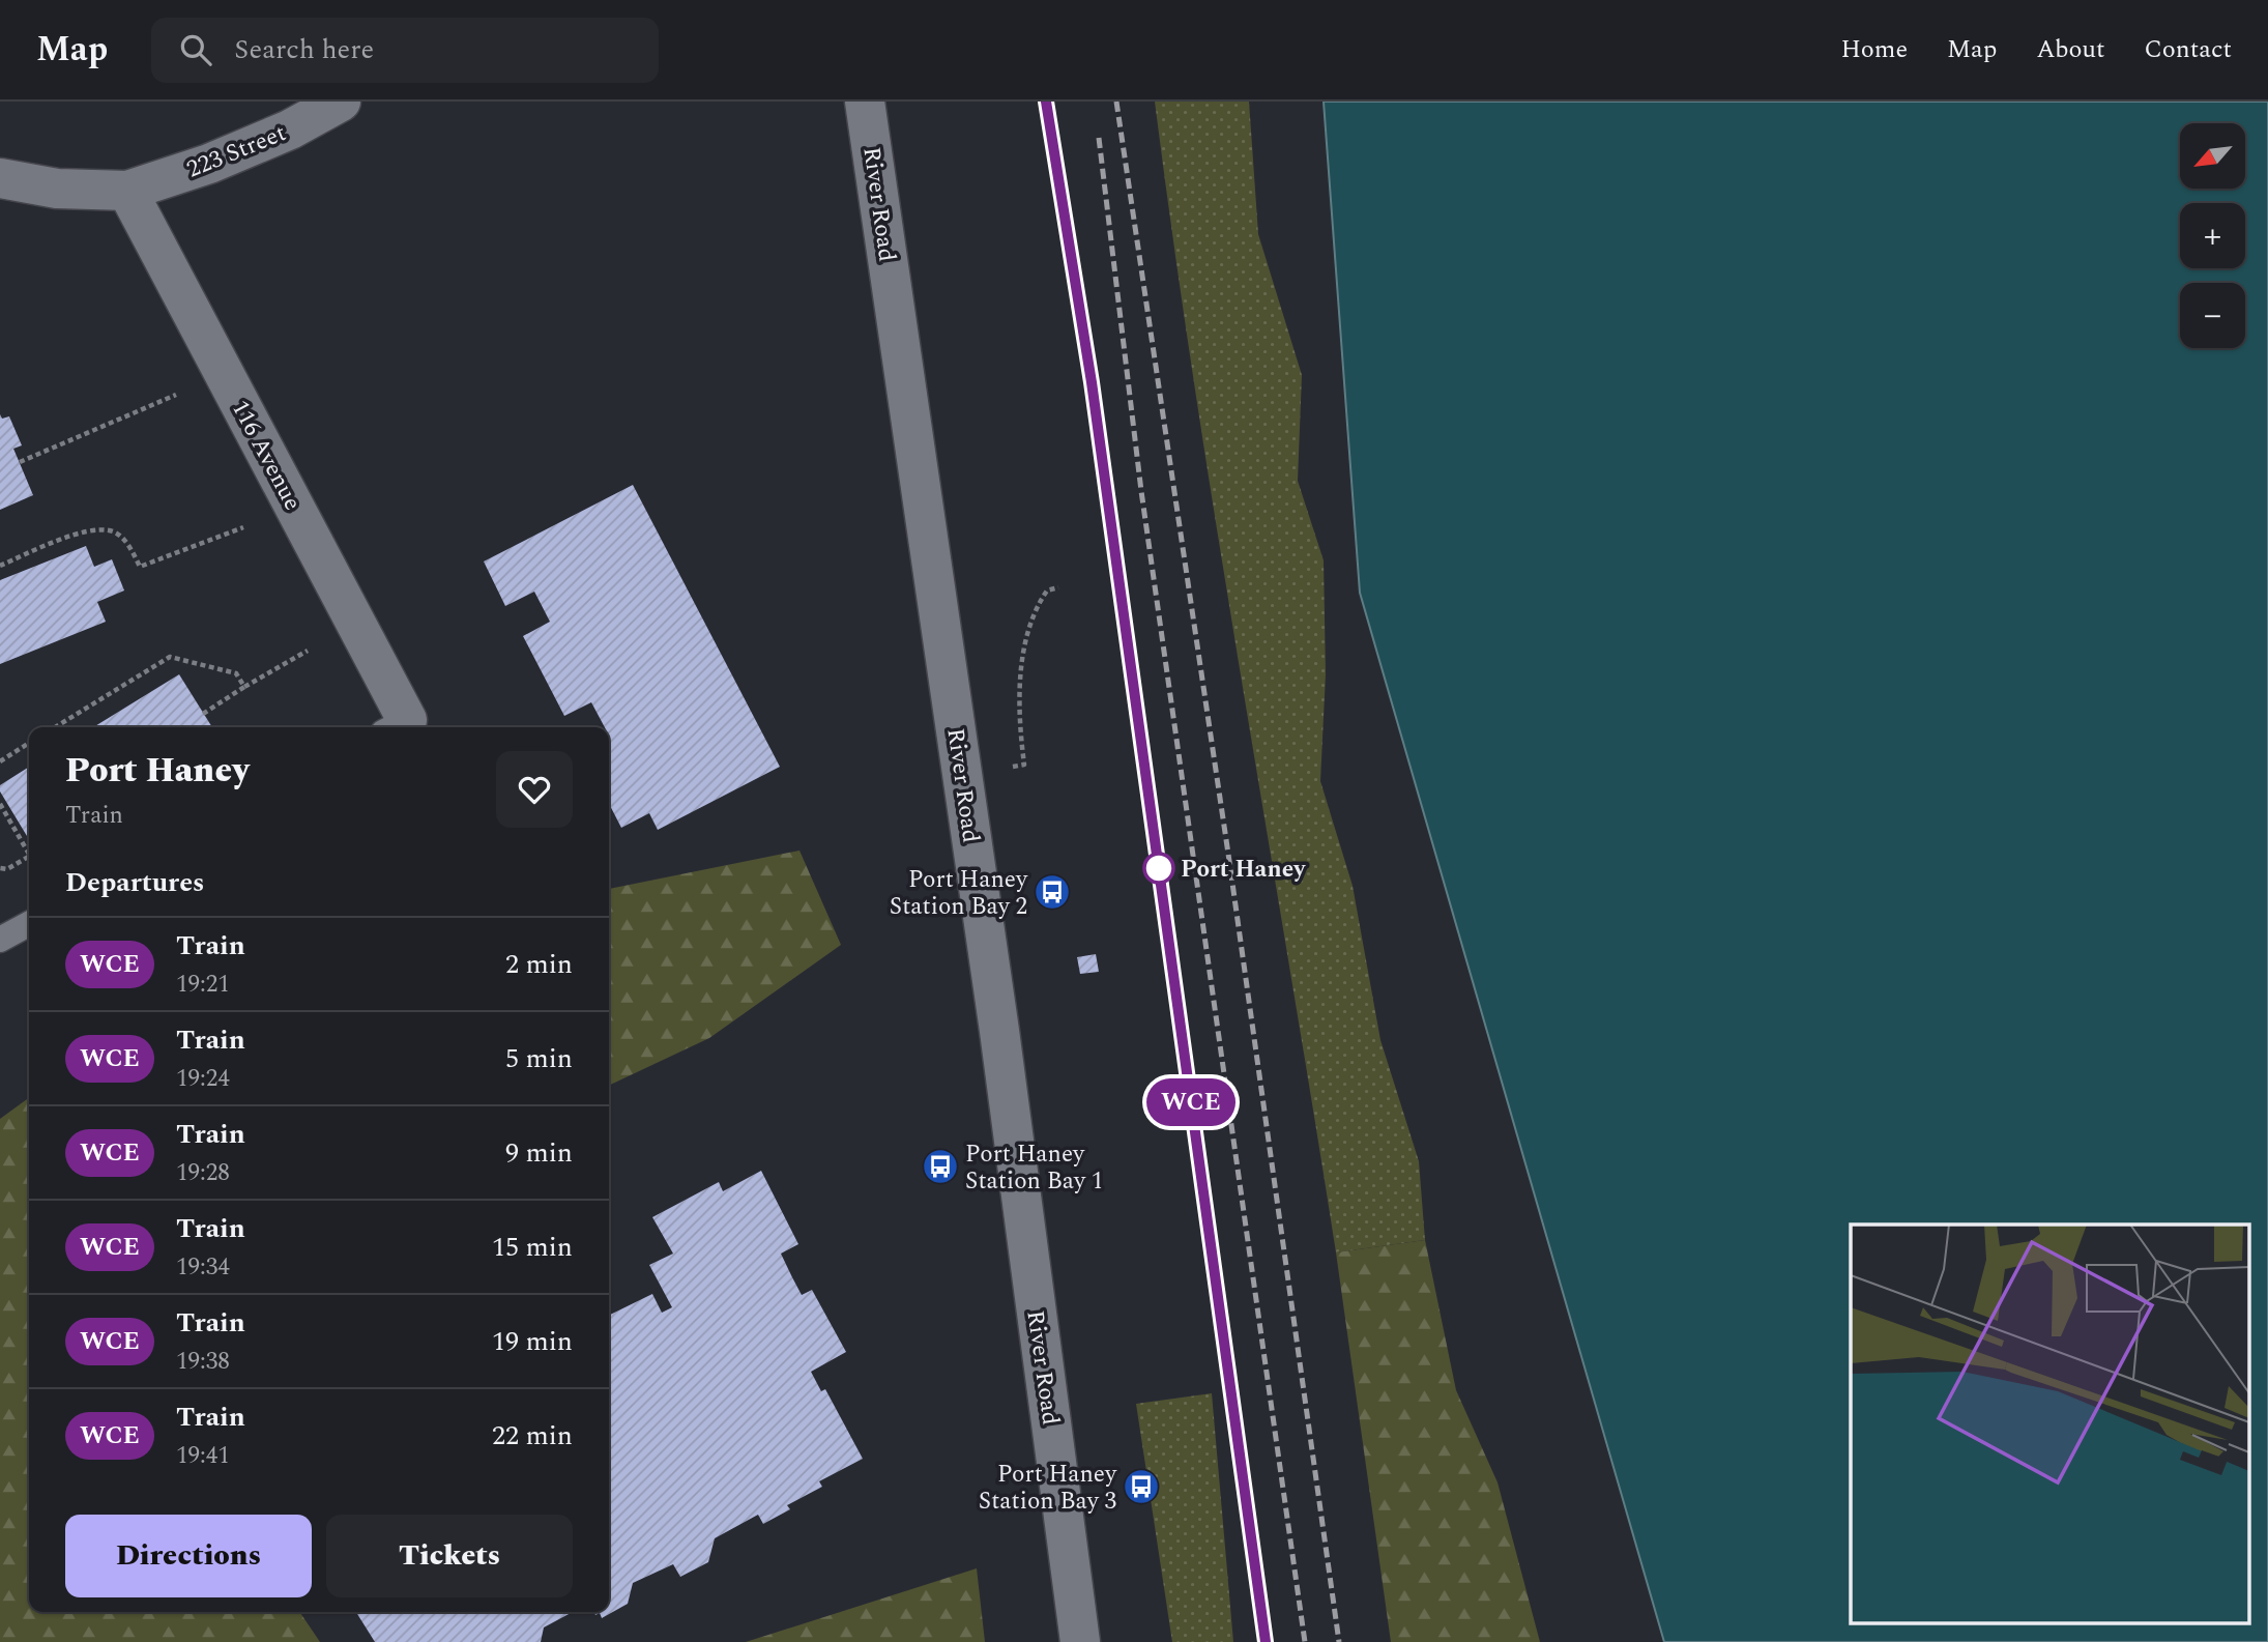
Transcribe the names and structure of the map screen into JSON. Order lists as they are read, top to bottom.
{
  "streets": {
    "street": ["223 Street", "River Road", "116 Avenue"]
  },
  "crossings": [
    ["223 Street", "116 Avenue"]
  ],
  "places": {
    "other": ["Port Haney"],
    "bus stop": ["Port Haney Station Bay 2", "Port Haney Station Bay 1", "Port Haney Station Bay 3"]
  },
  "north": "bottom left",
  "page": {
    "header": "Map",
    "search": "Search here",
    "nav": [
      "Home",
      "Map",
      "About",
      "Contact"
    ],
    "on_map": "WCE",
    "map_buttons": ["+", "−"],
    "heading": [
      ["Port Haney", "Train"],
      "Departures"
    ],
    "list": [
      {
        "mark": "WCE",
        "name": "Train",
        "note": "19:21",
        "value": "2 min"
      },
      {
        "mark": "WCE",
        "name": "Train",
        "note": "19:24",
        "value": "5 min"
      },
      {
        "mark": "WCE",
        "name": "Train",
        "note": "19:28",
        "value": "9 min"
      },
      {
        "mark": "WCE",
        "name": "Train",
        "note": "19:34",
        "value": "15 min"
      },
      {
        "mark": "WCE",
        "name": "Train",
        "note": "19:38",
        "value": "19 min"
      },
      {
        "mark": "WCE",
        "name": "Train",
        "note": "19:41",
        "value": "22 min"
      }
    ],
    "buttons": ["Directions", "Tickets"]
  }
}
